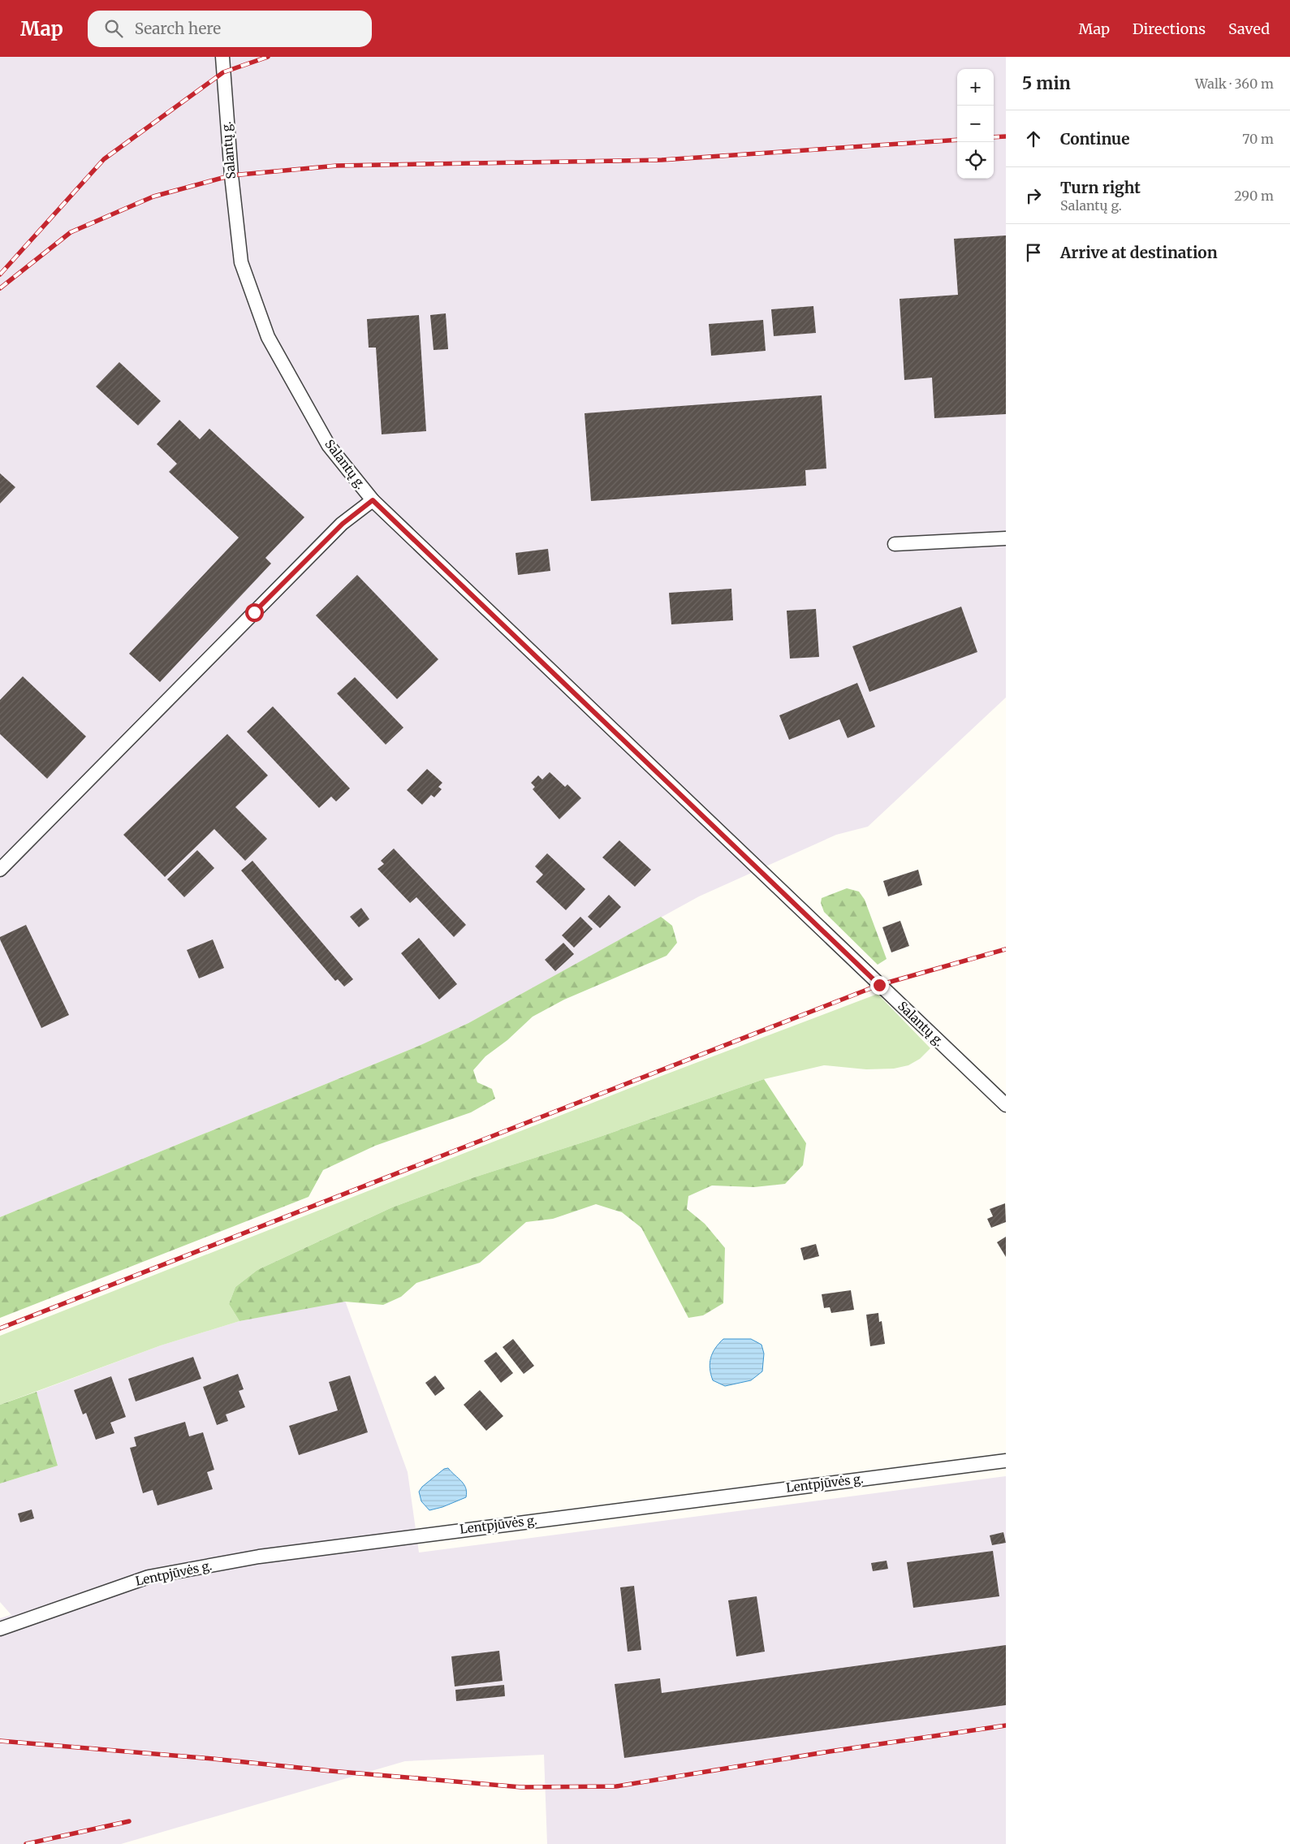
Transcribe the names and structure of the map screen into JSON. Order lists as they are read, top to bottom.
{
  "streets": {
    "street": ["Salantų g.", "Lentpjūvės g."]
  },
  "page": {
    "header": "Map",
    "search": "Search here",
    "nav": ["Map", "Directions", "Saved"],
    "heading": ["5 min", "Walk · 360 m"],
    "map_buttons": ["+", "−"],
    "list": [
      ["Continue", "70 m"],
      ["Turn right", "Salantų g.", "290 m"],
      "Arrive at destination"
    ]
  }
}
